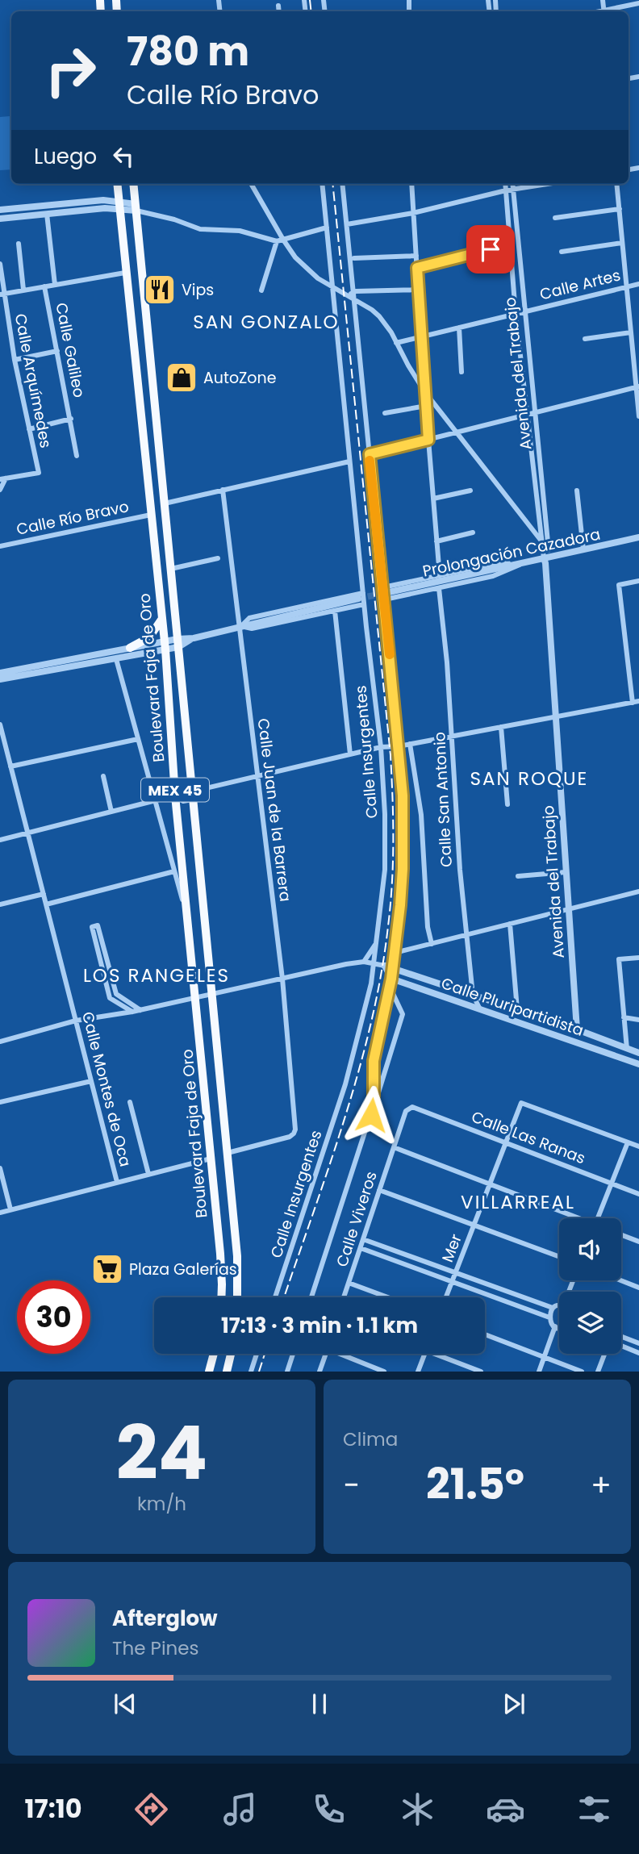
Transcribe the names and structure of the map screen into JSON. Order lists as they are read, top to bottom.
{
  "streets": {
    "main road": ["Boulevard Faja de Oro", "MEX 45"],
    "street": [
      "Calle Artes",
      "Calle Galileo",
      "Avenida del Trabajo",
      "Calle Arquímedes",
      "Calle Río Bravo",
      "Prolongación Cazadora",
      "Calle Insurgentes",
      "Calle San Antonio",
      "Calle Juan de la Barrera",
      "Calle Pluripartidista",
      "Calle Montes de Oca",
      "Calle Las Ranas",
      "Calle Viveros",
      "Mer"
    ]
  },
  "crossings": [
    ["Calle Artes", "Avenida del Trabajo"],
    ["Avenida del Trabajo", "Prolongación Cazadora"],
    ["Avenida del Trabajo", "Calle Pluripartidista"],
    ["Calle Río Bravo", "Boulevard Faja de Oro"],
    ["Prolongación Cazadora", "Calle Insurgentes"],
    ["Boulevard Faja de Oro", "Calle Juan de la Barrera"],
    ["Boulevard Faja de Oro", "Calle Pluripartidista"],
    ["Calle Insurgentes", "Calle Pluripartidista"],
    ["Calle San Antonio", "Calle Pluripartidista"],
    ["Calle Juan de la Barrera", "Calle Pluripartidista"],
    ["Calle Pluripartidista", "Calle Montes de Oca"],
    ["Calle Las Ranas", "Calle Viveros"],
    ["Calle Las Ranas", "Mer"]
  ],
  "districts": [
    "SAN GONZALO",
    "SAN ROQUE",
    "LOS RANGELES",
    "VILLARREAL"
  ],
  "places": {
    "restaurant": ["Vips"],
    "shop": ["AutoZone"],
    "supermarket": ["Plaza Galerías"]
  },
  "page": {
    "turn": ["780 m", "Calle Río Bravo"],
    "then": "Luego",
    "limit": "30",
    "trip": "17:13 · 3 min · 1.1 km",
    "tile": [
      ["24", "km/h"],
      "Clima"
    ],
    "heat": ["−", "21.5°", "+"],
    "song": ["Afterglow", "The Pines"],
    "tabs": "17:10"
  }
}
